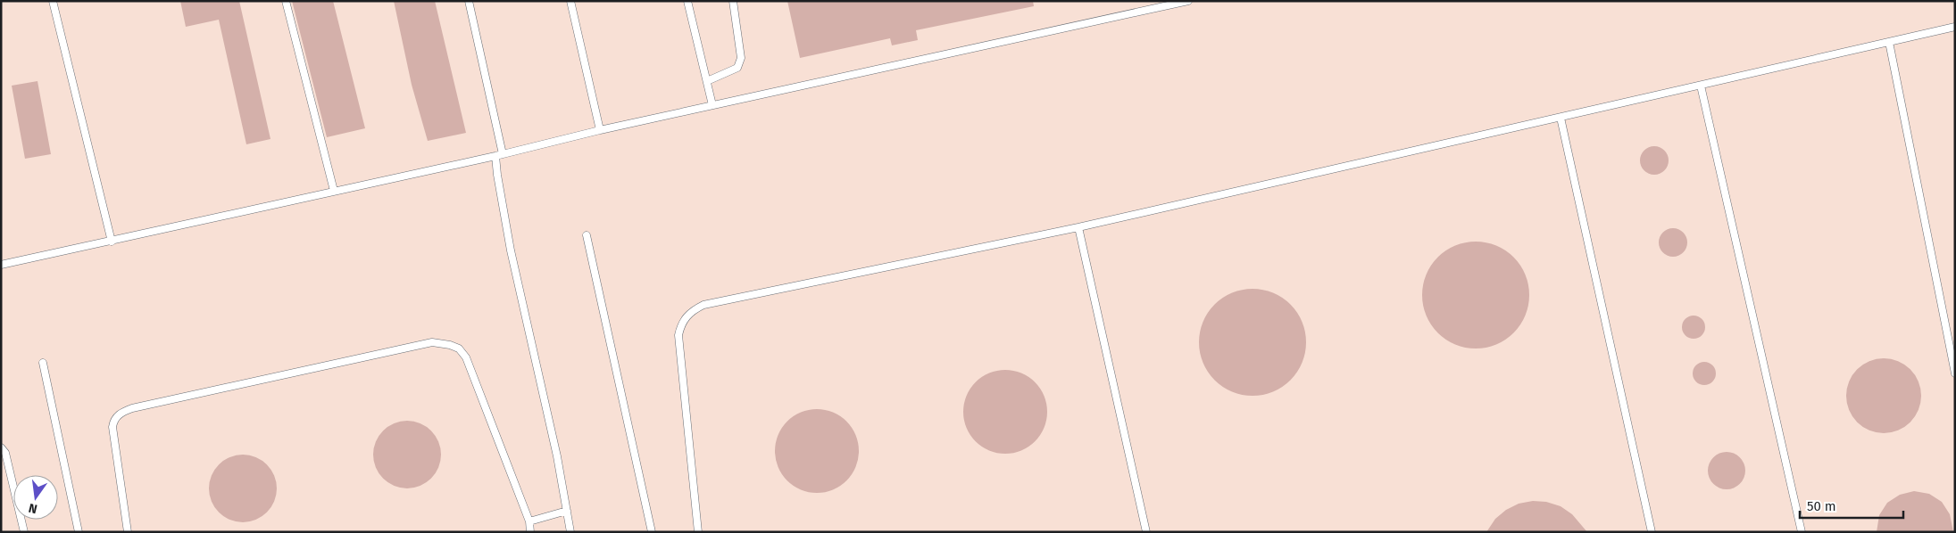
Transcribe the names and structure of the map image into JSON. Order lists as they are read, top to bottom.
{
  "scale_bar": "50 m",
  "north": "bottom"
}
